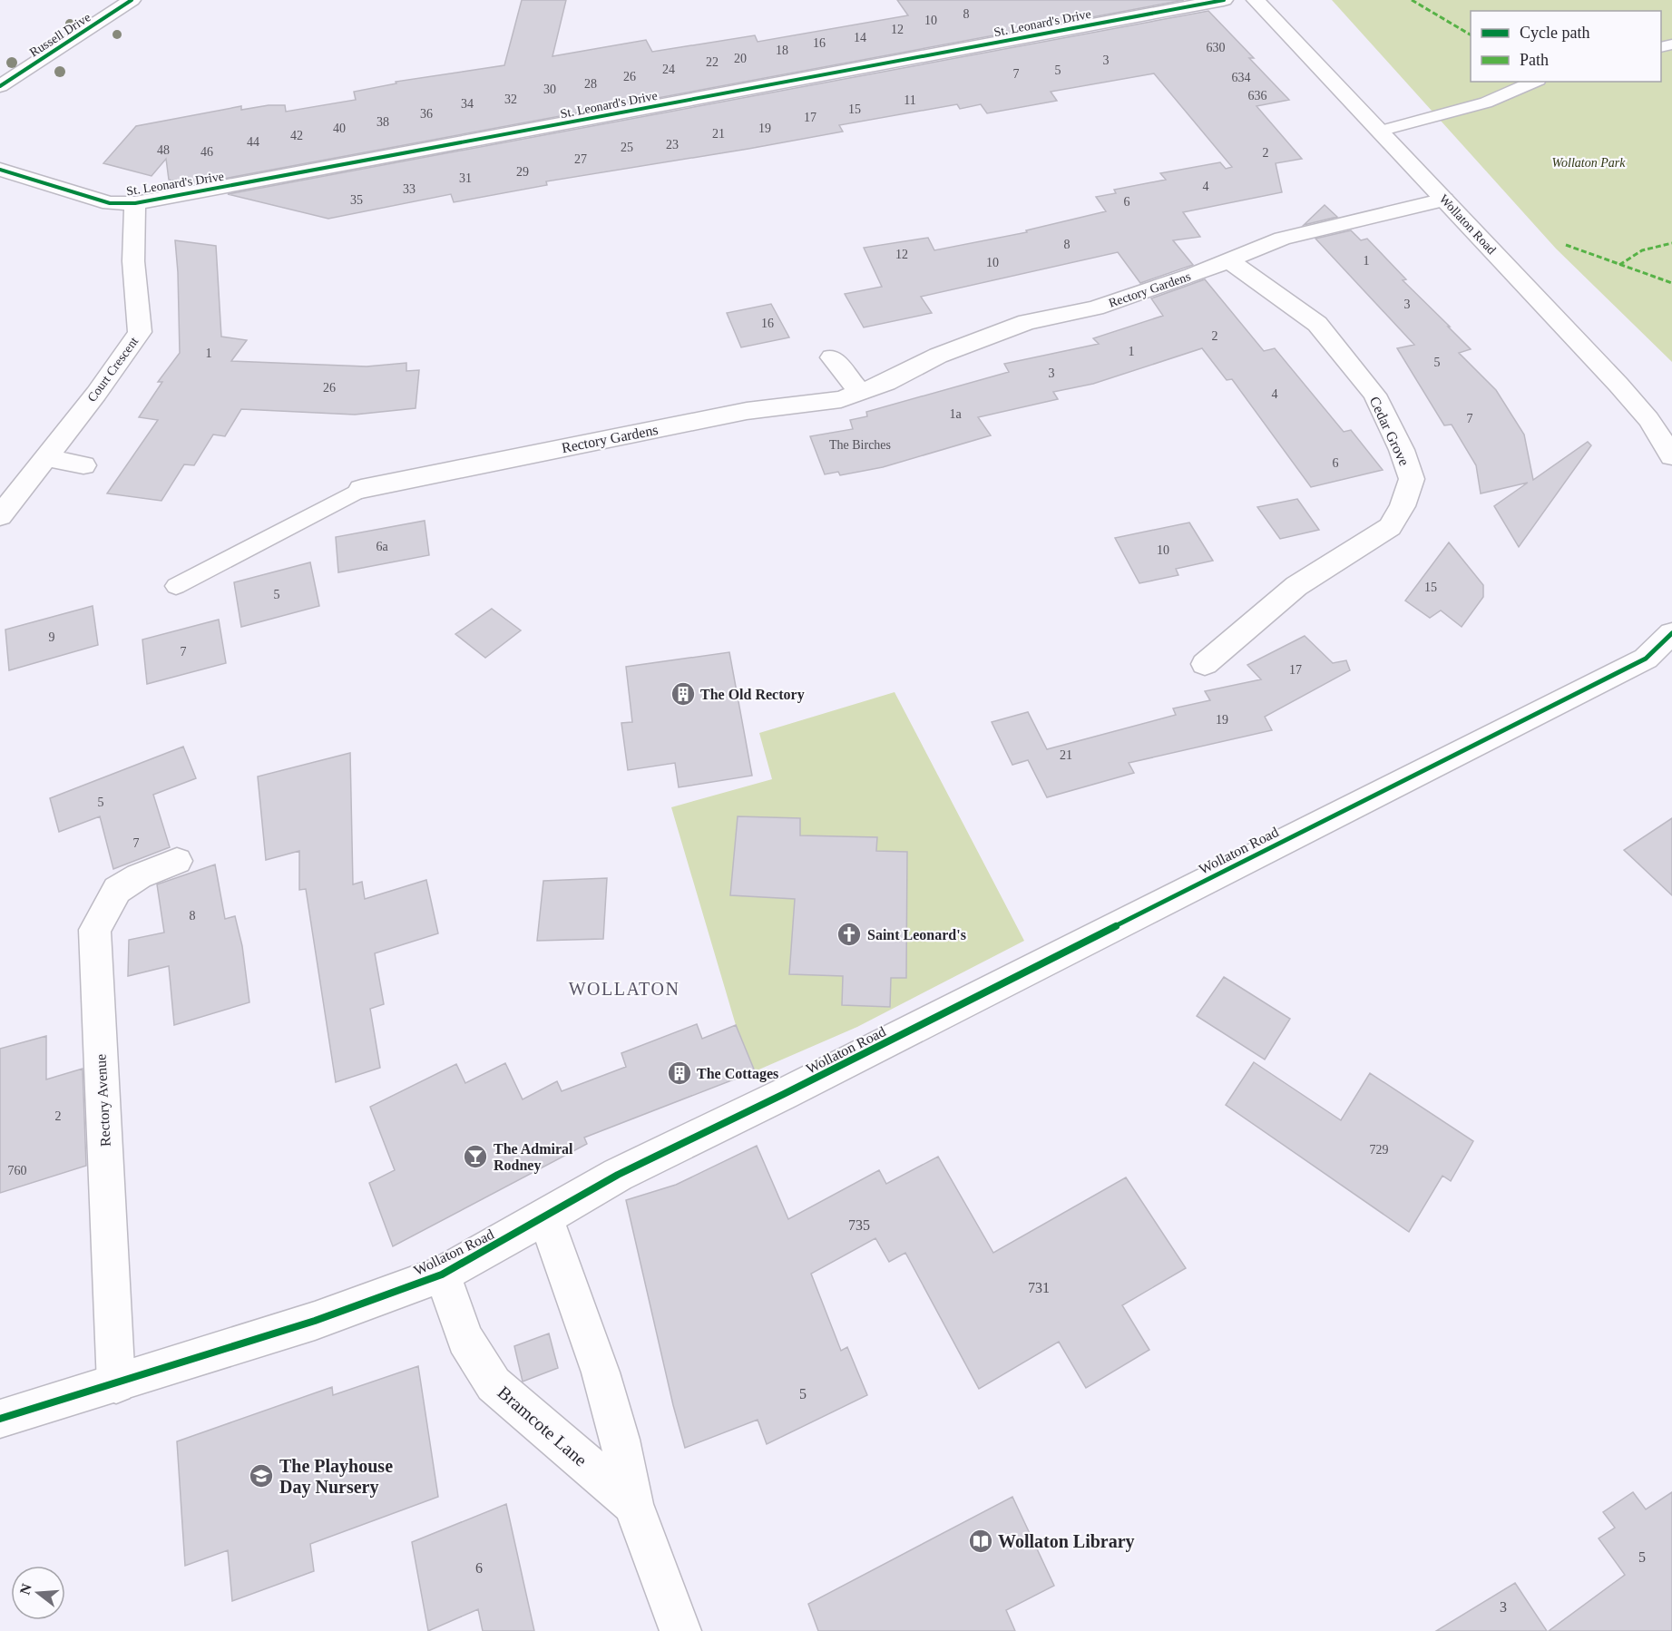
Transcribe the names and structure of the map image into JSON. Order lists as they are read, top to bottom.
{
  "streets": {
    "street": [
      "St. Leonard's Drive",
      "Russell Drive",
      "Wollaton Road",
      "Rectory Gardens",
      "Court Crescent",
      "Cedar Grove",
      "Rectory Avenue",
      "Bramcote Lane"
    ]
  },
  "crossings": [
    ["St. Leonard's Drive", "Court Crescent"],
    ["Wollaton Road", "Rectory Gardens"],
    ["Wollaton Road", "Rectory Avenue"],
    ["Wollaton Road", "Bramcote Lane"],
    ["Rectory Gardens", "Cedar Grove"]
  ],
  "districts": ["WOLLATON"],
  "parks": ["Wollaton Park"],
  "places": {
    "building": ["The Old Rectory", "The Cottages"],
    "church": ["Saint Leonard's"],
    "bar": ["The Admiral Rodney"],
    "school or university": ["The Playhouse Day Nursery"],
    "library": ["Wollaton Library"]
  },
  "house_numbers": [
    "8",
    "10",
    "12",
    "14",
    "16",
    "630",
    "18",
    "20",
    "3",
    "22",
    "24",
    "5",
    "7",
    "26",
    "634",
    "28",
    "30",
    "636",
    "32",
    "11",
    "34",
    "15",
    "36",
    "17",
    "38",
    "40",
    "19",
    "21",
    "42",
    "44",
    "23",
    "25",
    "48",
    "46",
    "2",
    "27",
    "29",
    "31",
    "4",
    "33",
    "35",
    "6",
    "8",
    "12",
    "1",
    "10",
    "3",
    "16",
    "2",
    "1",
    "1",
    "5",
    "3",
    "26",
    "4",
    "1a",
    "7",
    "The Birches",
    "6",
    "6a",
    "10",
    "15",
    "5",
    "9",
    "7",
    "17",
    "19",
    "21",
    "5",
    "7",
    "8",
    "2",
    "729",
    "760",
    "735",
    "731",
    "5",
    "5",
    "6",
    "3"
  ],
  "legend": ["Cycle path", "Path"],
  "north": "left"
}
